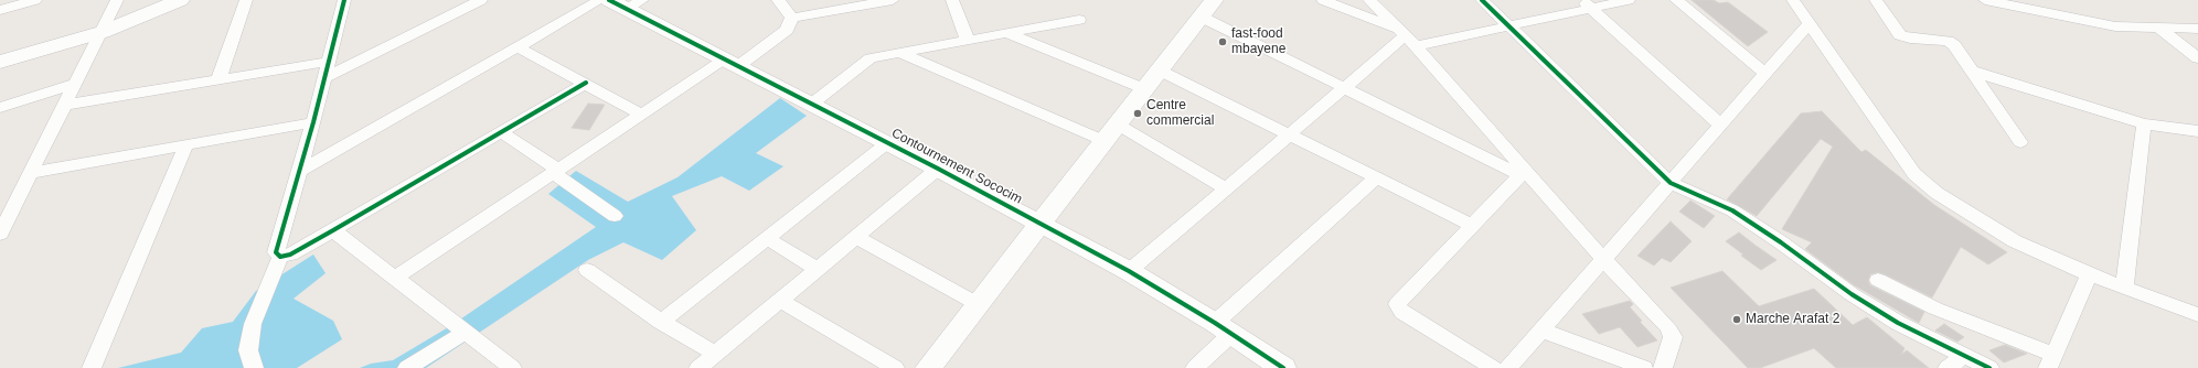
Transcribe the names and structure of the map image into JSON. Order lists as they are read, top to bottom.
{
  "streets": {
    "street": ["Contournement Sococim"]
  },
  "places": ["fast-food mbayene", "Centre commercial", "Marche Arafat 2"]
}
